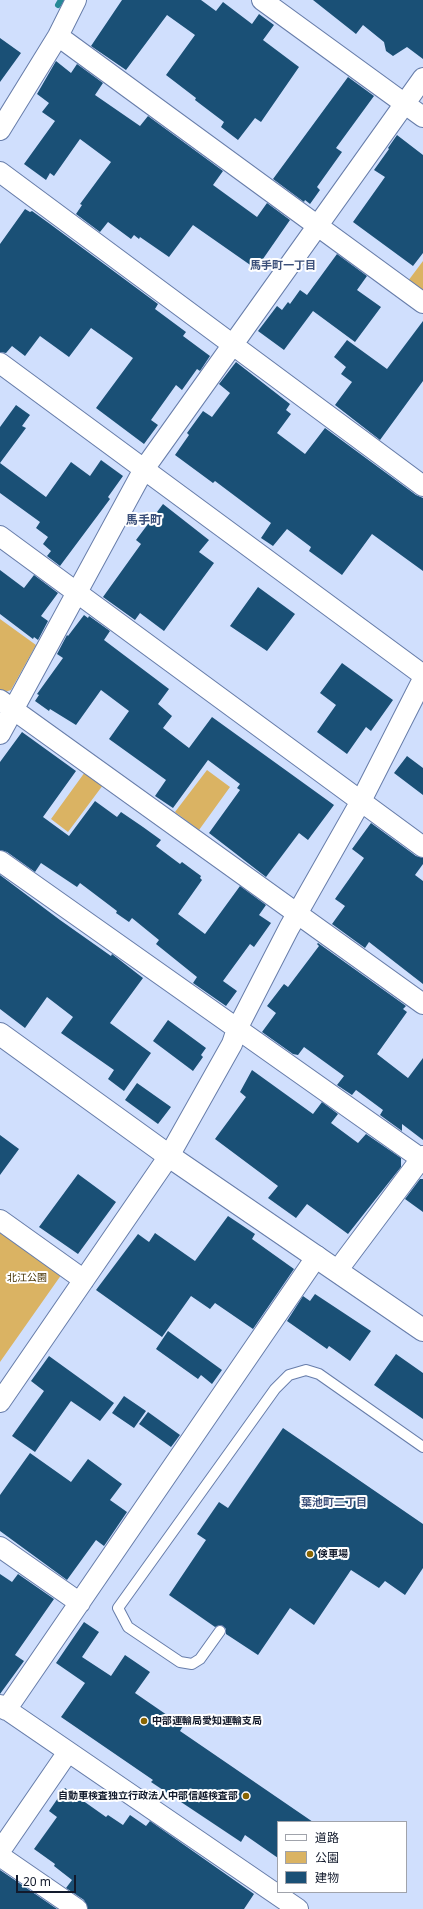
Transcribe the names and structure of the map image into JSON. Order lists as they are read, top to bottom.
{
  "districts": ["馬手町一丁目", "馬手町", "葉池町二丁目"],
  "parks": ["北江公園"],
  "places": ["倹車場", "中部運輸局愛知運輸支局", "自動車検査独立行政法人中部信越検査部"],
  "legend": ["道路", "公園", "建物"],
  "scale_bar": "20 m"
}
